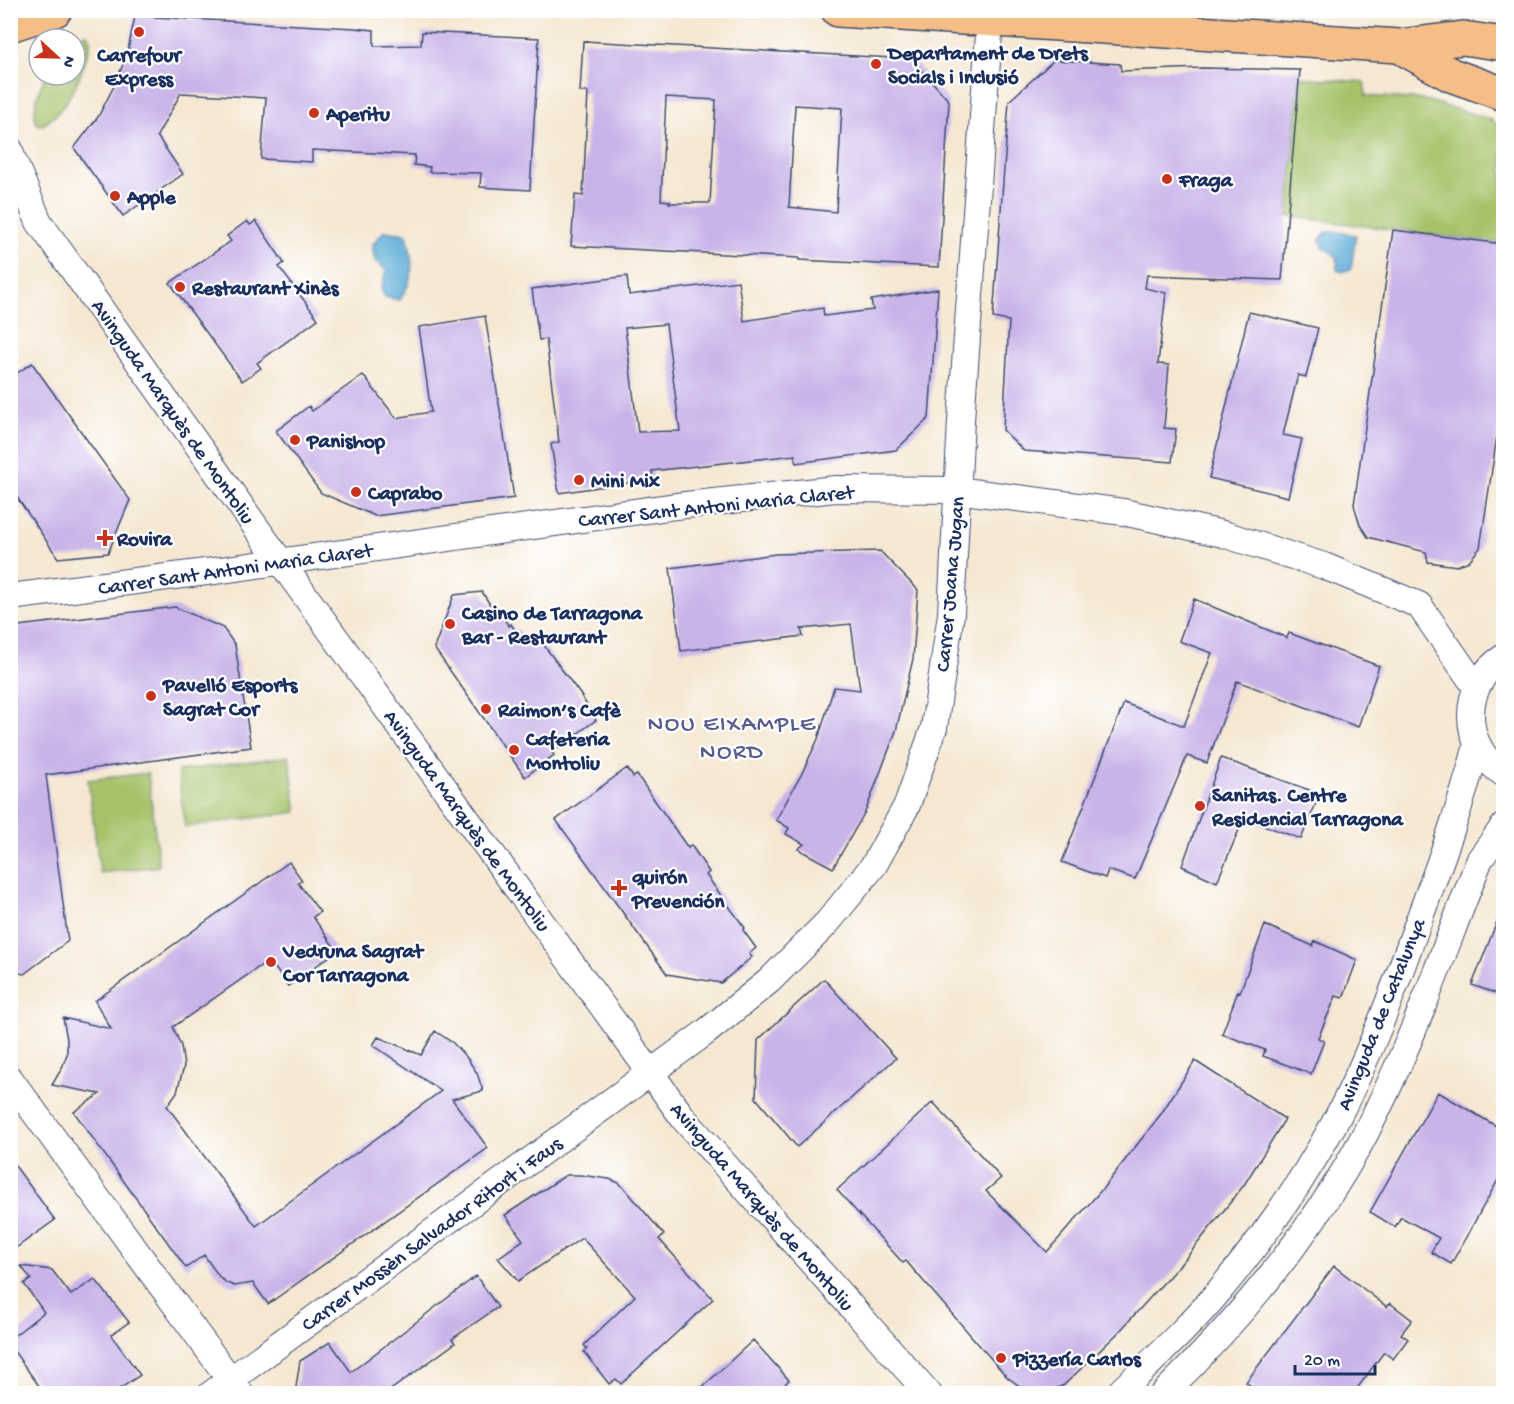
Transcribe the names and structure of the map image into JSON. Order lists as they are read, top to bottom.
{
  "streets": {
    "street": [
      "Avinguda Marquès de Montoliu",
      "Carrer Sant Antoni Maria Claret",
      "Carrer Joana Jugan",
      "Avinguda de Catalunya",
      "Carrer Mossèn Salvador Ritort i Faus"
    ]
  },
  "crossings": [
    ["Avinguda Marquès de Montoliu", "Carrer Sant Antoni Maria Claret"],
    ["Avinguda Marquès de Montoliu", "Carrer Joana Jugan"],
    ["Avinguda Marquès de Montoliu", "Carrer Mossèn Salvador Ritort i Faus"],
    ["Carrer Sant Antoni Maria Claret", "Carrer Joana Jugan"],
    ["Carrer Joana Jugan", "Carrer Mossèn Salvador Ritort i Faus"]
  ],
  "districts": ["NOU EIXAMPLE NORD"],
  "places": {
    "other": [
      "Carrefour Express",
      "Departament de Drets Socials i Inclusió",
      "Aperitu",
      "Fraga",
      "Apple",
      "Restaurant Xinès",
      "Panishop",
      "Mini Mix",
      "Caprabo",
      "Casino de Tarragona Bar - Restaurant",
      "Pavelló Esports Sagrat Cor",
      "Raimon’s Cafè",
      "Cafeteria Montoliu",
      "Sanitas. Centre Residencial Tarragona",
      "Vedruna Sagrat Cor Tarragona",
      "Pizzería Carlos"
    ],
    "health": ["Rovira", "quirón Prevención"]
  },
  "scale_bar": "20 m",
  "north": "right"
}
